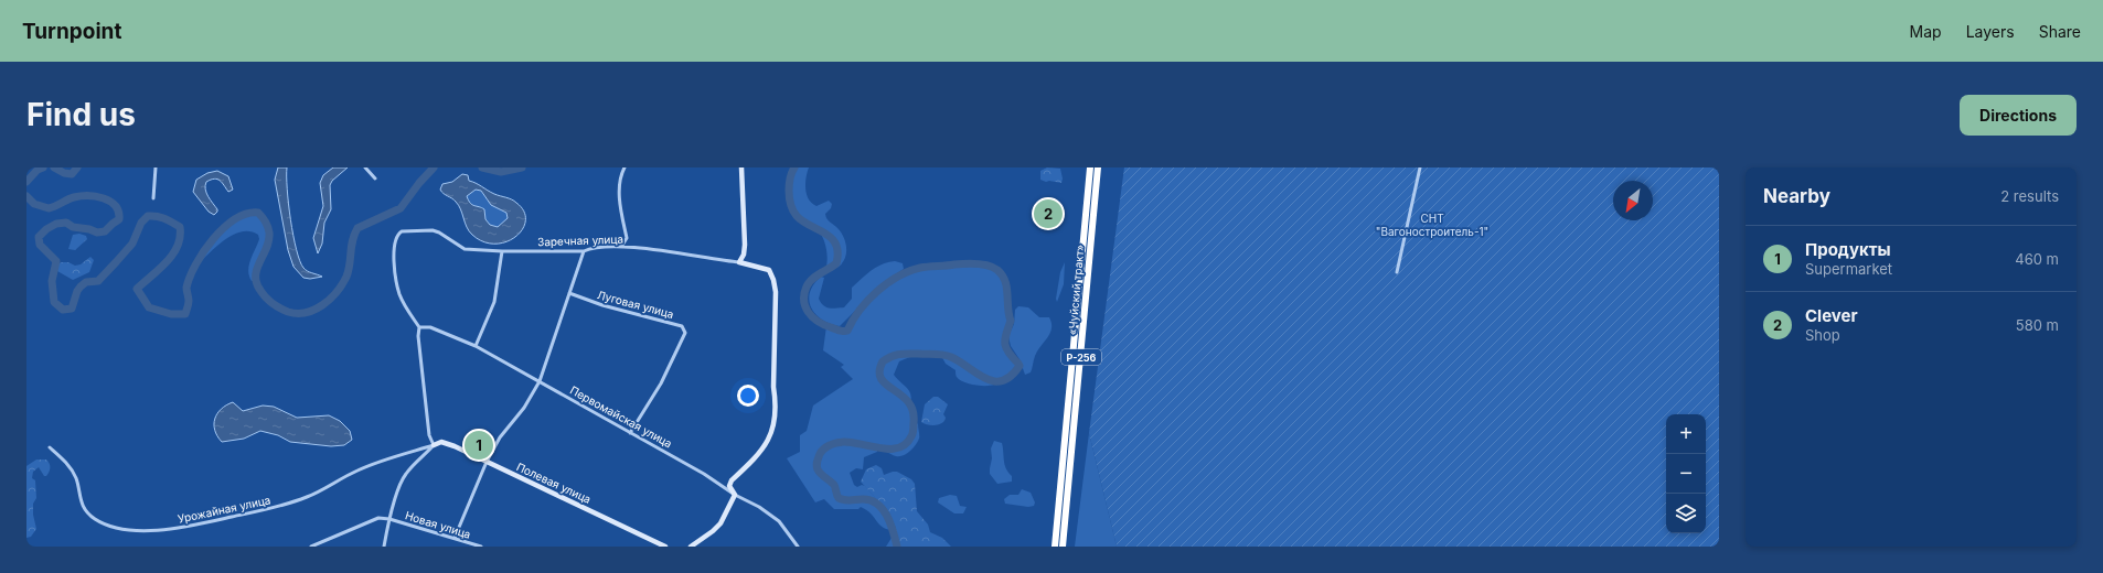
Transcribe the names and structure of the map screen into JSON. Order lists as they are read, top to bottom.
{
  "streets": {
    "highway": ["«Чуйский тракт»", "Р-256"],
    "street": [
      "Заречная улица",
      "Луговая улица",
      "Первомайская улица",
      "Полевая улица",
      "Урожайная улица",
      "Новая улица"
    ]
  },
  "crossings": [
    ["Заречная улица", "Первомайская улица"],
    ["Луговая улица", "Первомайская улица"],
    ["Полевая улица", "Урожайная улица"]
  ],
  "parks": ["СНТ \"Вагоностроитель-1\""],
  "north": "bottom left",
  "page": {
    "header": "Turnpoint",
    "nav": ["Map", "Layers", "Share"],
    "buttons": "Directions",
    "title": "Find us",
    "heading": ["Nearby", "2 results"],
    "pins": ["2", "1"],
    "list": [
      {
        "mark": "1",
        "name": "Продукты",
        "note": "Supermarket",
        "value": "460 m"
      },
      {
        "mark": "2",
        "name": "Clever",
        "note": "Shop",
        "value": "580 m"
      }
    ],
    "map_buttons": ["+", "−"]
  }
}
